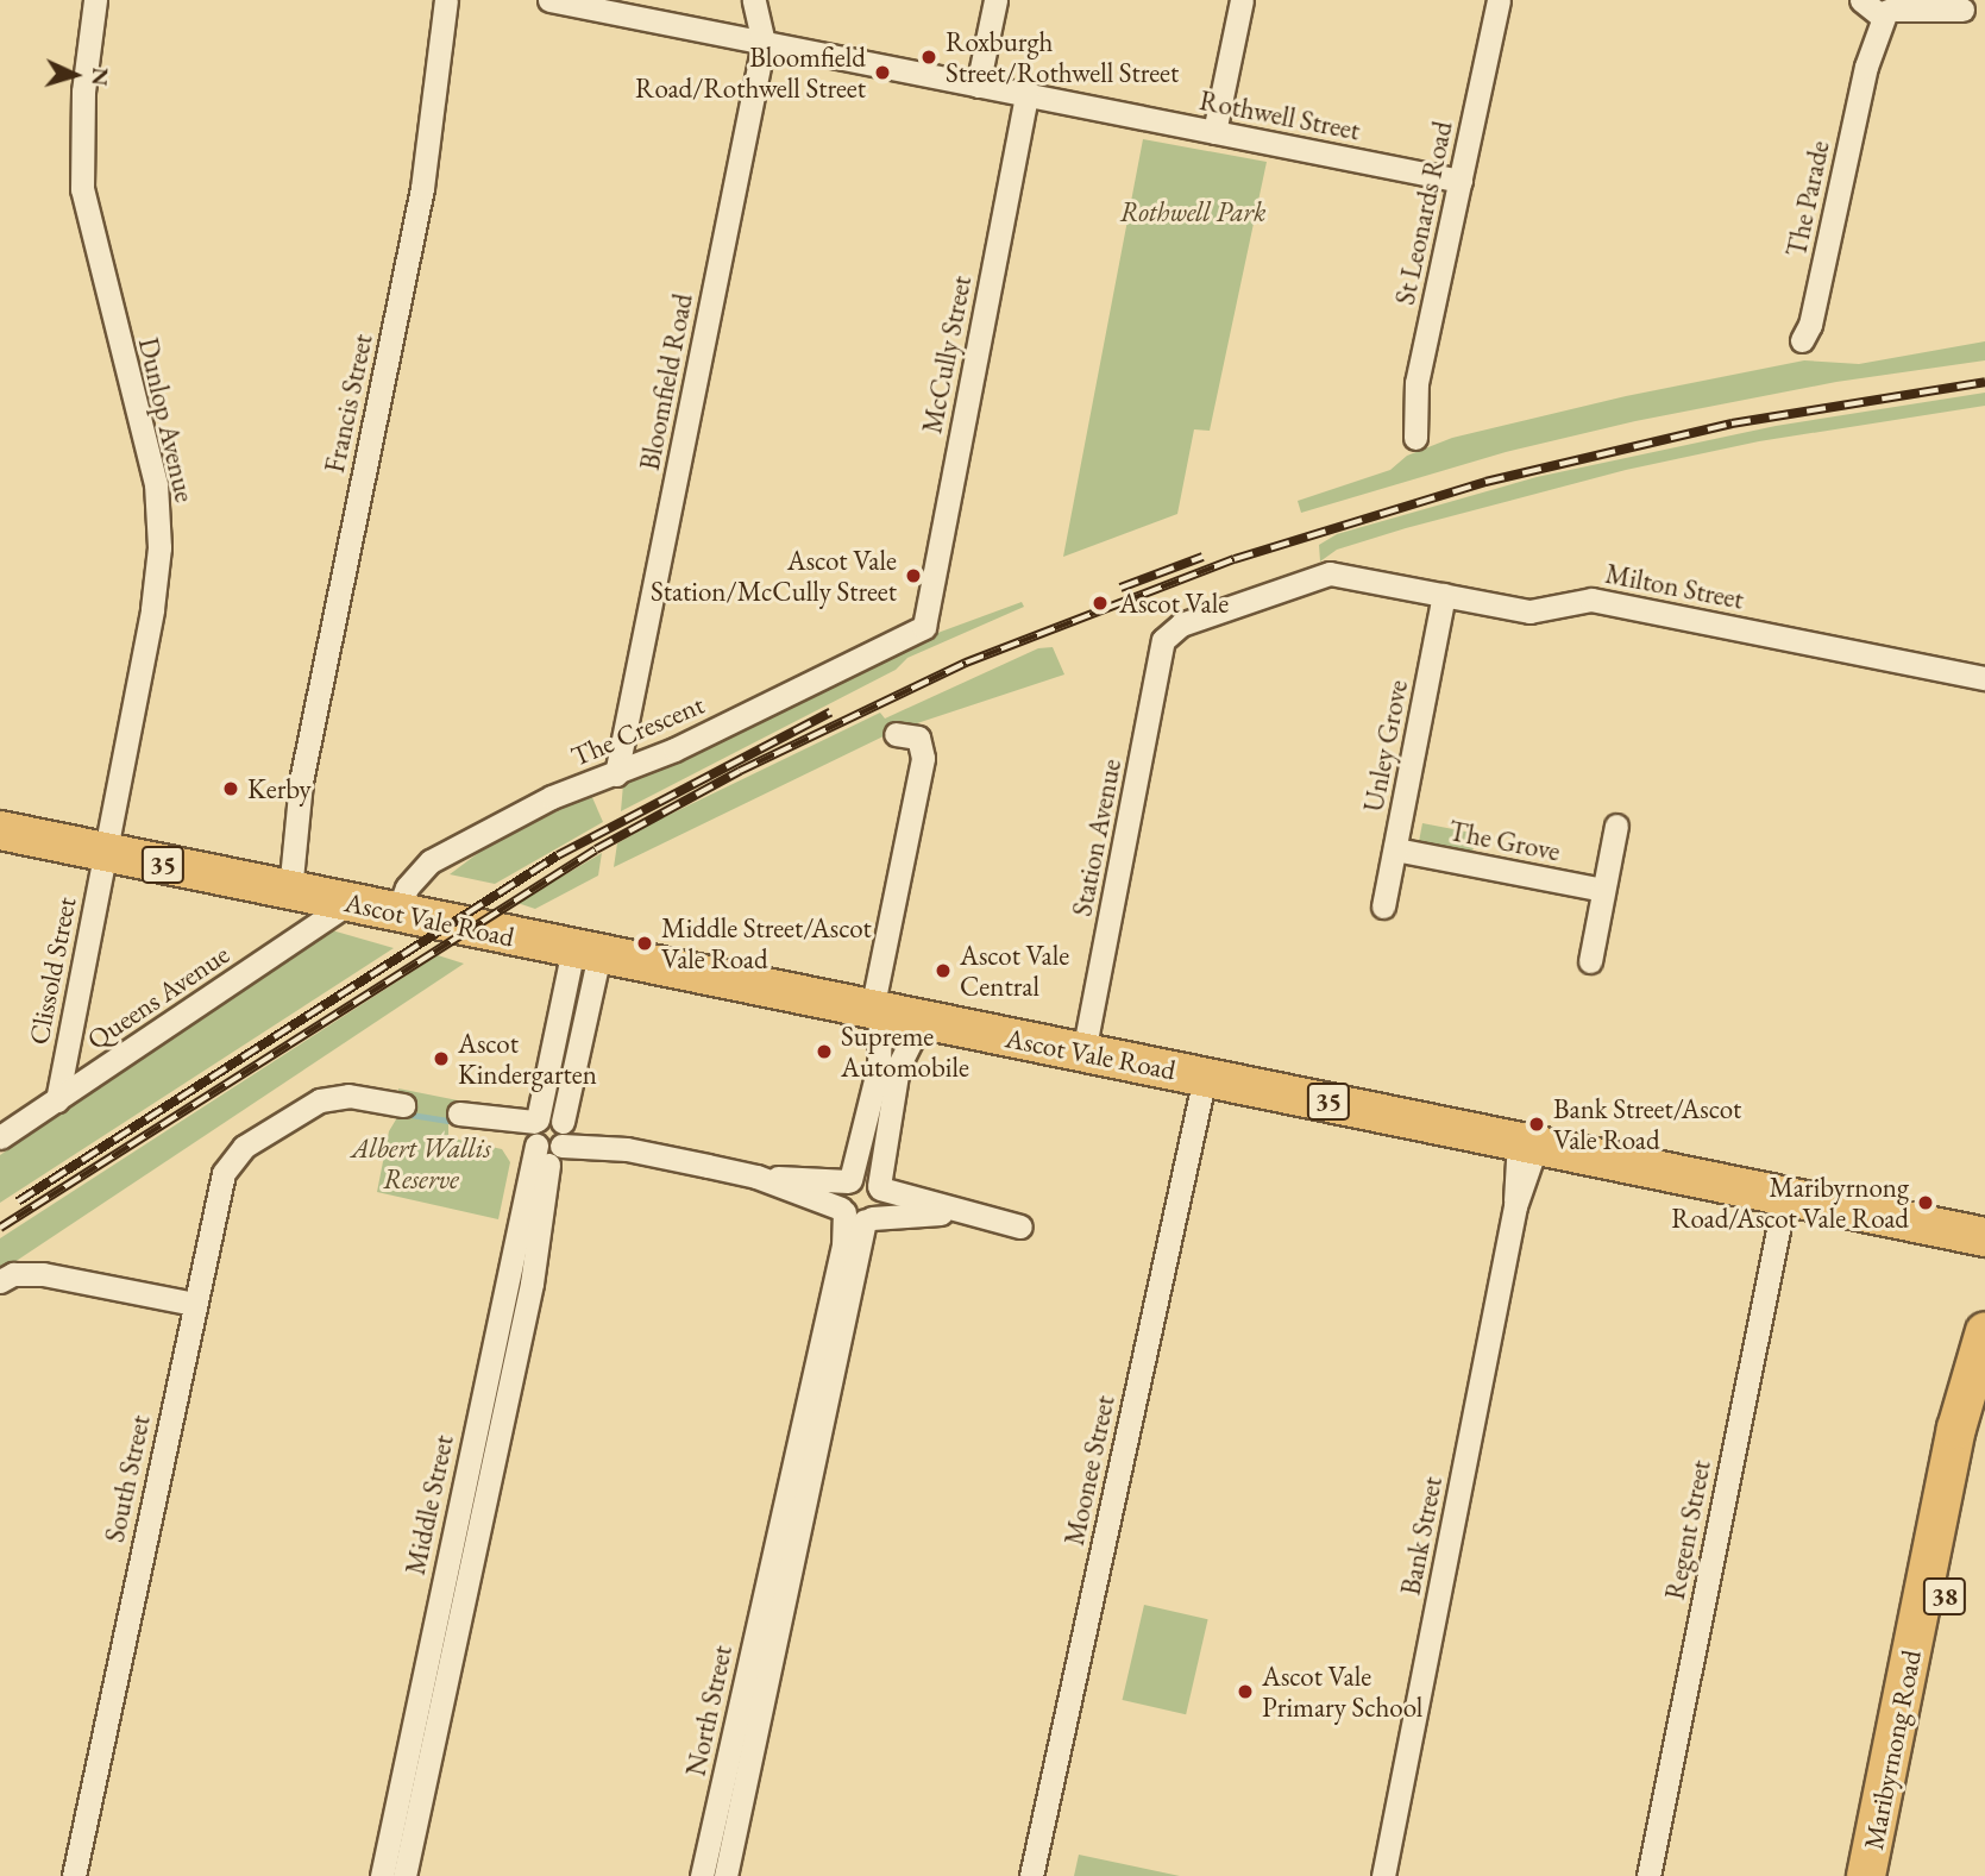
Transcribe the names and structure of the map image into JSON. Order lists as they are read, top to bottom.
{
  "streets": {
    "main road": [
      "35",
      "Ascot Vale Road",
      "38",
      "Maribyrnong Road"
    ],
    "street": [
      "Rothwell Street",
      "The Parade",
      "St Leonards Road",
      "McCully Street",
      "Bloomfield Road",
      "Francis Street",
      "Dunlop Avenue",
      "Milton Street",
      "The Crescent",
      "Unley Grove",
      "Station Avenue",
      "The Grove",
      "Clissold Street",
      "Queens Avenue",
      "Moonee Street",
      "South Street",
      "Middle Street",
      "Regent Street",
      "Bank Street",
      "North Street"
    ]
  },
  "crossings": [
    ["Rothwell Street", "St Leonards Road"],
    ["Rothwell Street", "McCully Street"],
    ["Rothwell Street", "Bloomfield Road"],
    ["McCully Street", "The Crescent"],
    ["Bloomfield Road", "The Crescent"],
    ["Francis Street", "Ascot Vale Road"],
    ["Dunlop Avenue", "Ascot Vale Road"],
    ["Dunlop Avenue", "Clissold Street"],
    ["Milton Street", "Unley Grove"],
    ["Milton Street", "Station Avenue"],
    ["The Crescent", "Ascot Vale Road"],
    ["Unley Grove", "The Grove"],
    ["Station Avenue", "Ascot Vale Road"],
    ["Ascot Vale Road", "Clissold Street"],
    ["Ascot Vale Road", "Queens Avenue"],
    ["Ascot Vale Road", "Moonee Street"],
    ["Ascot Vale Road", "Middle Street"],
    ["Ascot Vale Road", "Regent Street"],
    ["Ascot Vale Road", "Bank Street"],
    ["Clissold Street", "Queens Avenue"]
  ],
  "parks": ["Rothwell Park", "Albert Wallis Reserve"],
  "places": [
    "Roxburgh Street/Rothwell Street",
    "Bloomfield Road/Rothwell Street",
    "Ascot Vale Station/McCully Street",
    "Ascot Vale",
    "Kerby",
    "Middle Street/Ascot Vale Road",
    "Ascot Vale Central",
    "Supreme Automobile",
    "Ascot Kindergarten",
    "Bank Street/Ascot Vale Road",
    "Maribyrnong Road/Ascot Vale Road",
    "Ascot Vale Primary School"
  ],
  "north": "right"
}
